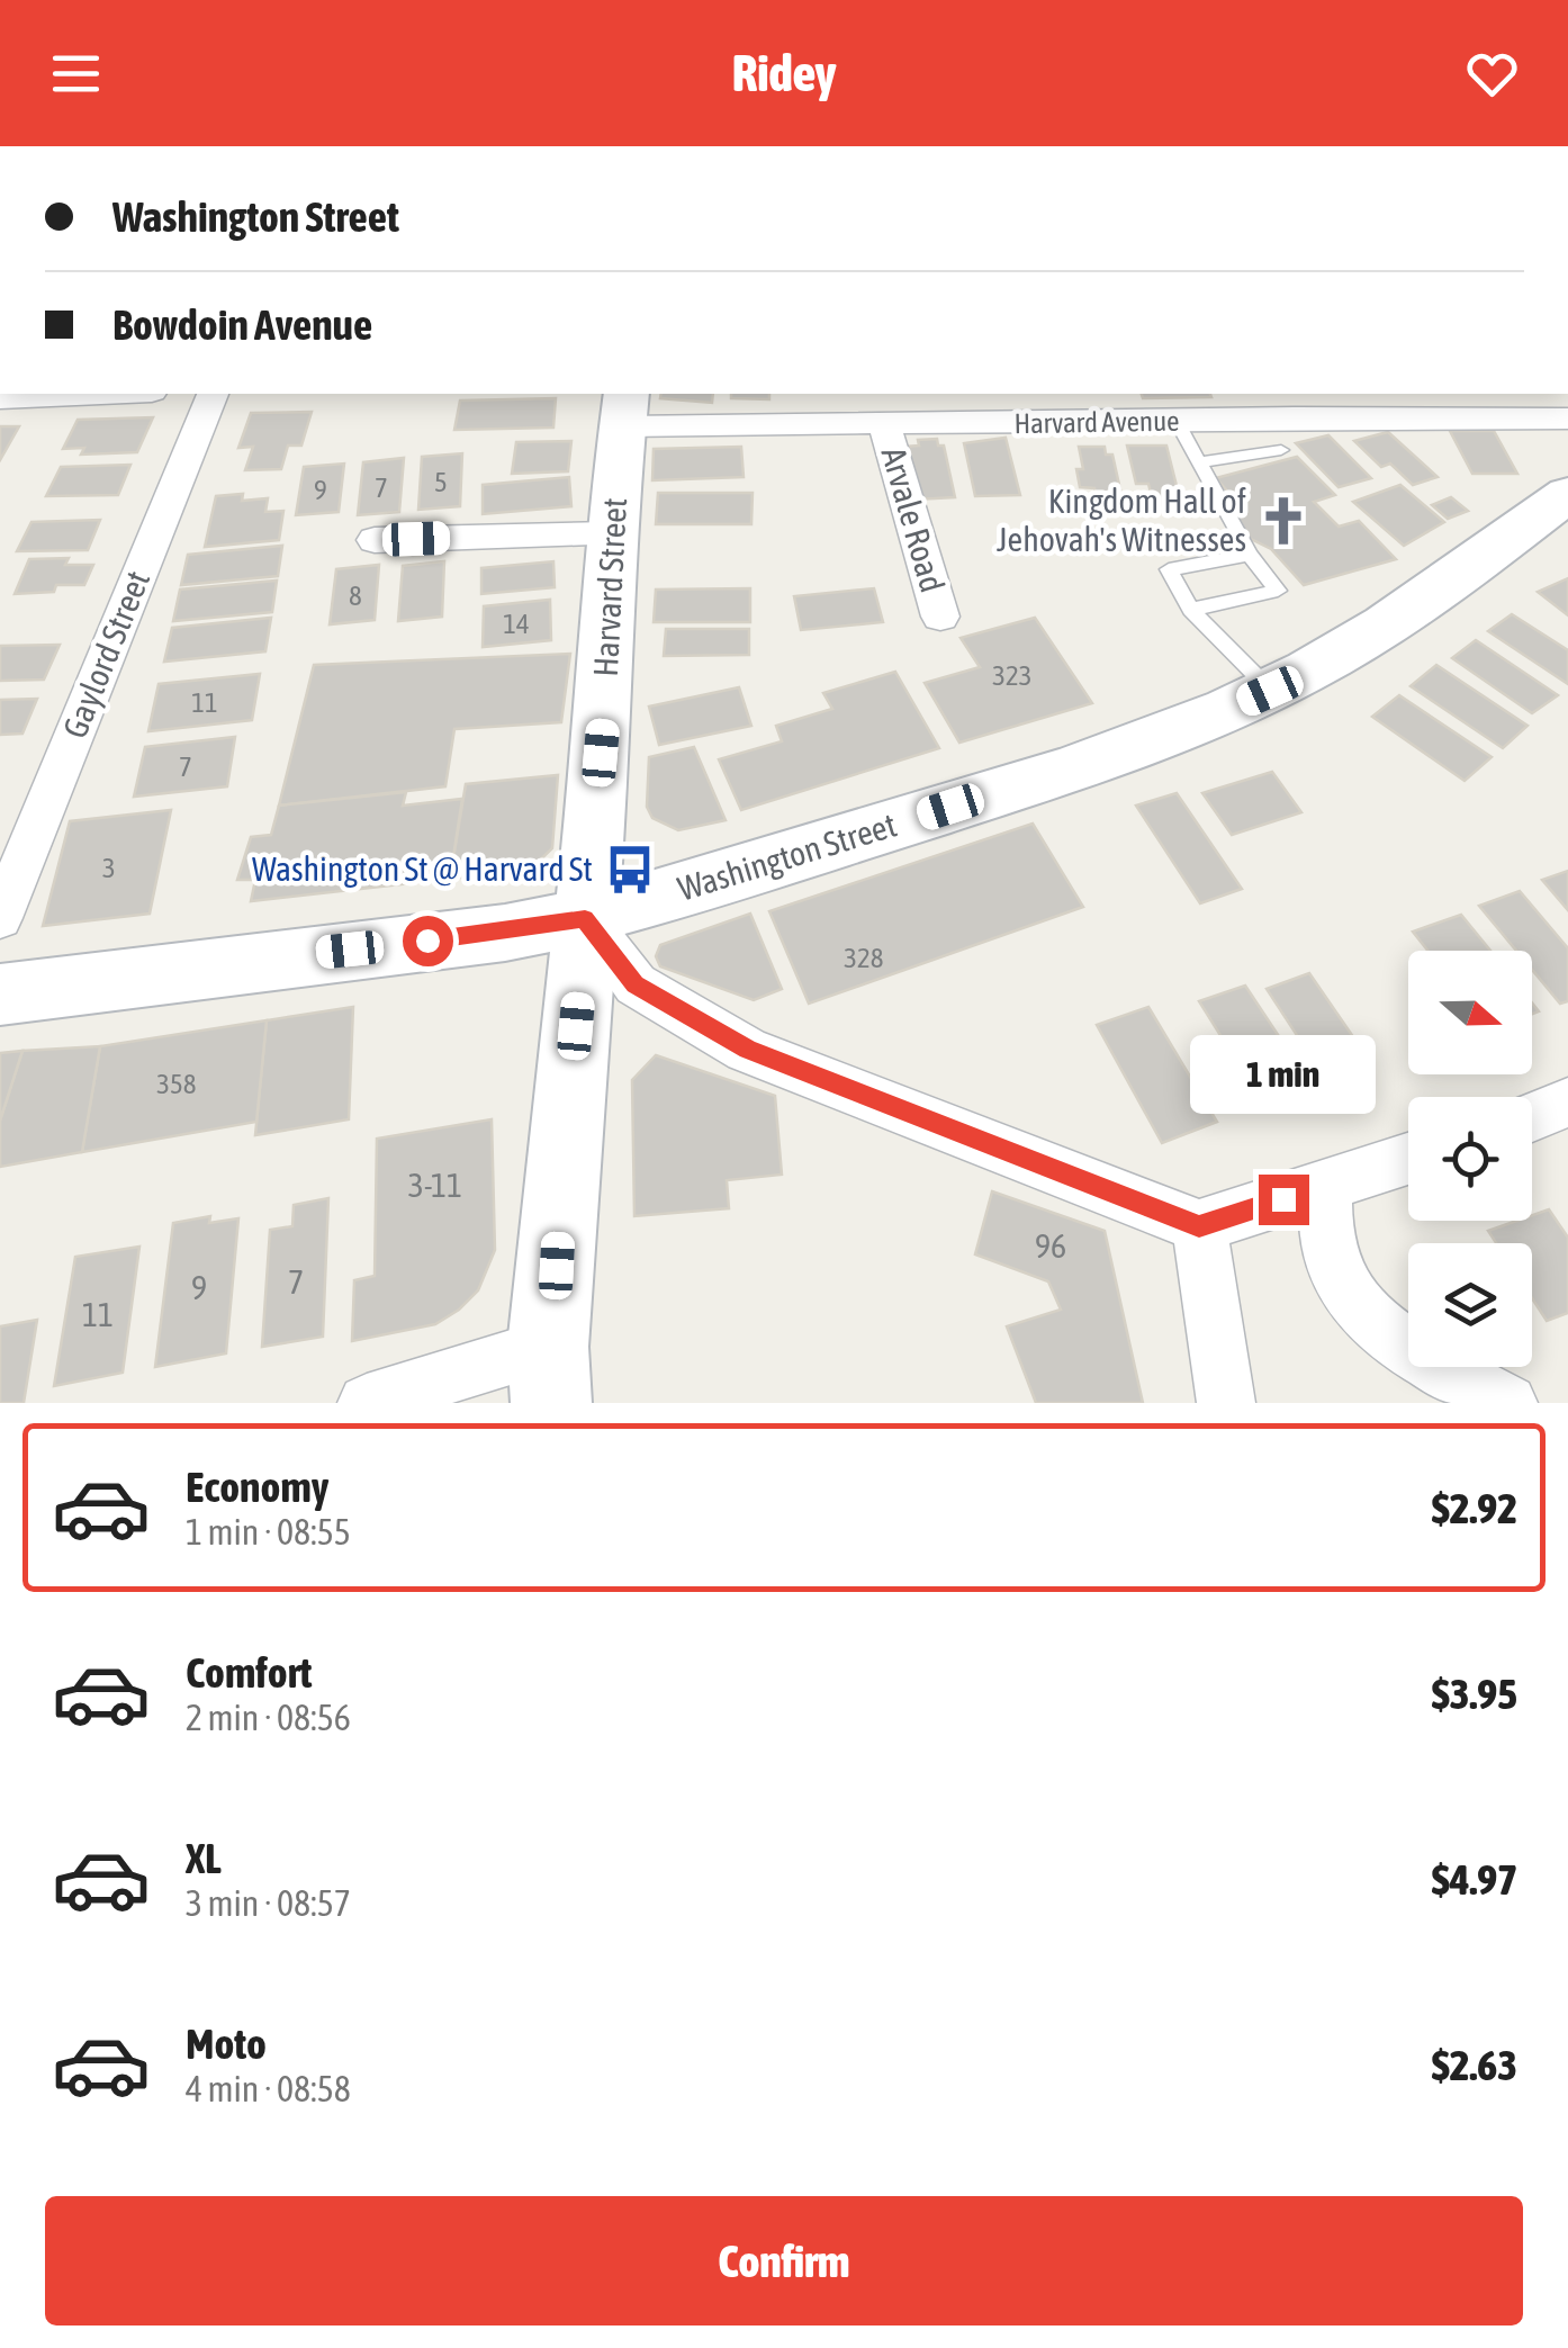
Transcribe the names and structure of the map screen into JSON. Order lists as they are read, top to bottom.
{
  "streets": {
    "main road": ["Harvard Street", "Washington Street"],
    "street": ["Harvard Avenue", "Arvale Road", "Gaylord Street"]
  },
  "crossings": [
    ["Harvard Avenue", "Arvale Road"],
    ["Harvard Avenue", "Harvard Street"],
    ["Harvard Street", "Washington Street"]
  ],
  "places": {
    "church": ["Kingdom Hall of Jehovah's Witnesses"],
    "bus stop": ["Washington St @ Harvard St"]
  },
  "house_numbers": [
    "5",
    "7",
    "9",
    "8",
    "14",
    "323",
    "11",
    "7",
    "3",
    "328",
    "358",
    "3-11",
    "96",
    "7",
    "9",
    "11"
  ],
  "north": "right",
  "page": {
    "header": "Ridey",
    "banner": ["Washington Street", "Bowdoin Avenue"],
    "bubble": "1 min",
    "list": [
      {
        "name": "Economy",
        "note": "1 min · 08:55",
        "value": "$2.92"
      },
      {
        "name": "Comfort",
        "note": "2 min · 08:56",
        "value": "$3.95"
      },
      {
        "name": "XL",
        "note": "3 min · 08:57",
        "value": "$4.97"
      },
      {
        "name": "Moto",
        "note": "4 min · 08:58",
        "value": "$2.63"
      }
    ],
    "buttons": "Confirm"
  }
}
